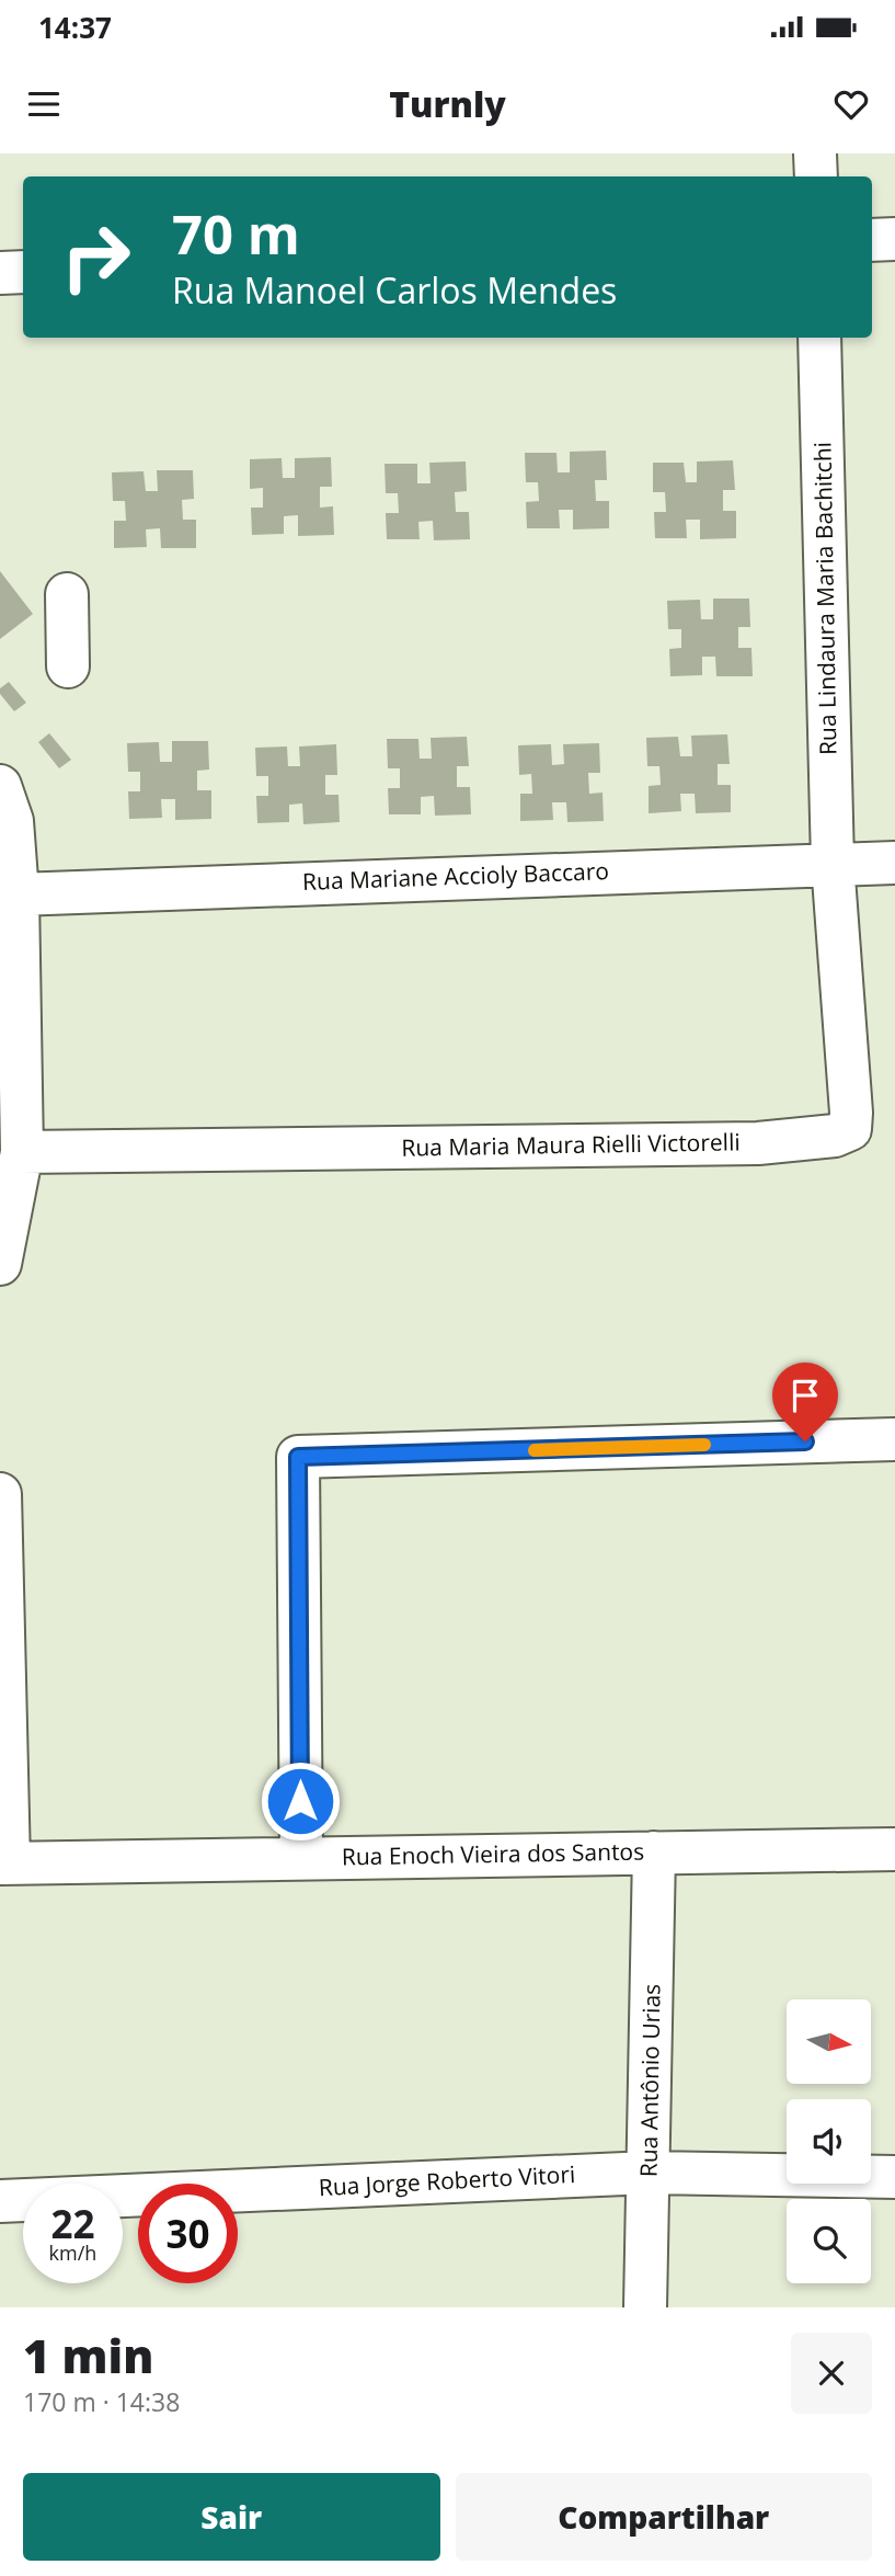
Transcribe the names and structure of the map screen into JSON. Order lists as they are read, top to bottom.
{
  "streets": {
    "street": [
      "Rua Lindaura Maria Bachitchi",
      "Rua Mariane Accioly Baccaro",
      "Rua Maria Maura Rielli Victorelli",
      "Rua Enoch Vieira dos Santos",
      "Rua Antônio Urias",
      "Rua Jorge Roberto Vitori"
    ]
  },
  "crossings": [
    ["Rua Lindaura Maria Bachitchi", "Rua Mariane Accioly Baccaro"],
    ["Rua Lindaura Maria Bachitchi", "Rua Maria Maura Rielli Victorelli"],
    ["Rua Mariane Accioly Baccaro", "Rua Maria Maura Rielli Victorelli"],
    ["Rua Enoch Vieira dos Santos", "Rua Antônio Urias"],
    ["Rua Antônio Urias", "Rua Jorge Roberto Vitori"]
  ],
  "north": "right",
  "page": {
    "status": "14:37",
    "header": "Turnly",
    "turn": ["70 m", "Rua Manoel Carlos Mendes"],
    "speed": "22 km/h",
    "limit": "30",
    "heading": ["1 min", "170 m · 14:38"],
    "buttons": ["Sair", "Compartilhar"]
  }
}
